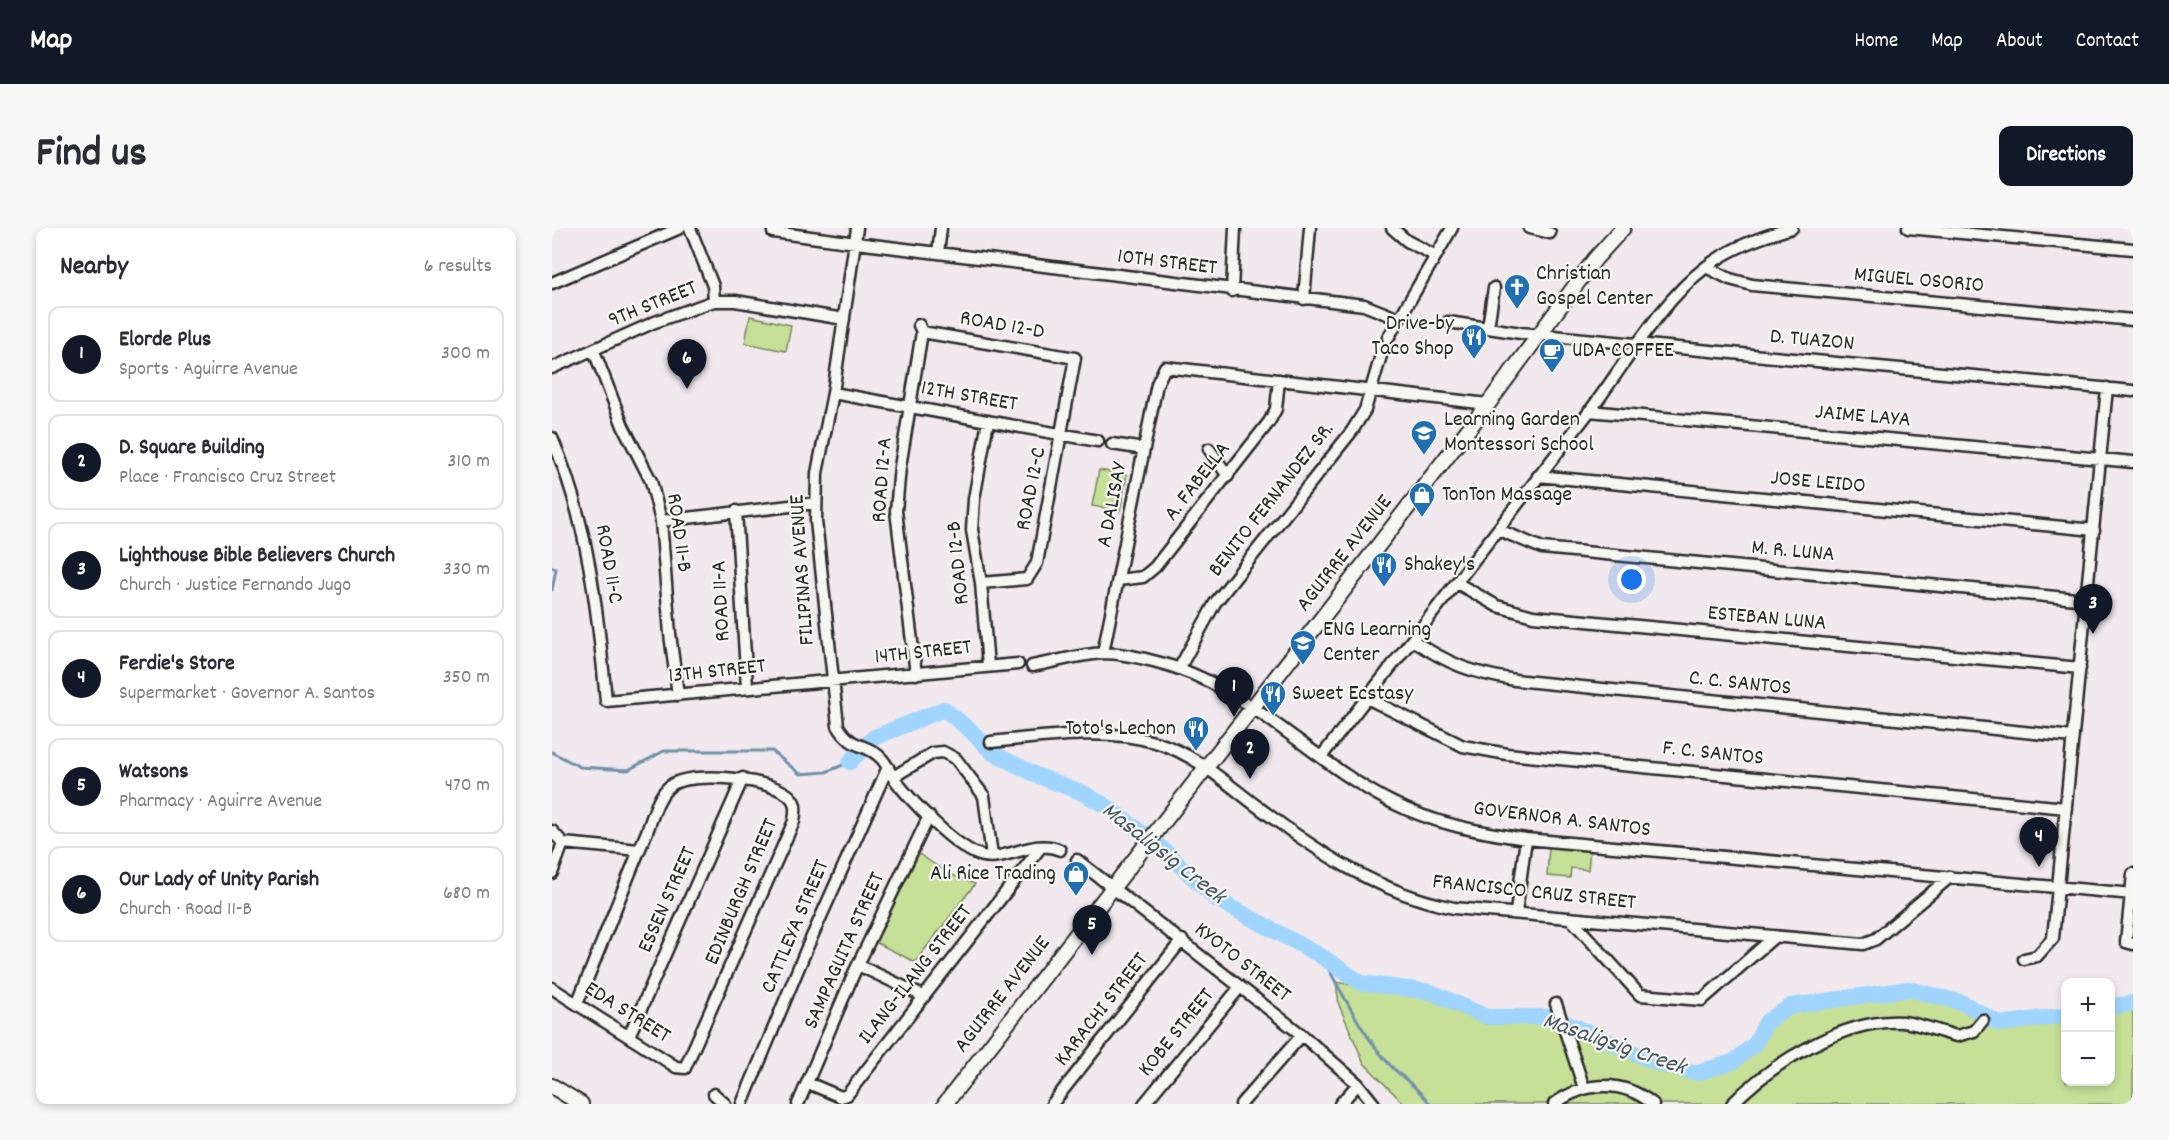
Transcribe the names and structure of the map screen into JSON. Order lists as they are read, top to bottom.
{
  "streets": {
    "street": [
      "10TH STREET",
      "MIGUEL OSORIO",
      "9TH STREET",
      "ROAD 12-D",
      "D. TUAZON",
      "12TH STREET",
      "JAIME LAYA",
      "ROAD 12-A",
      "A. FABELLA",
      "JOSE LEIDO",
      "ROAD 12-C",
      "BENITO FERNANDEZ SR.",
      "A DALISAY",
      "ROAD 11-B",
      "M. R. LUNA",
      "AGUIRRE AVENUE",
      "ROAD 12-B",
      "ROAD 11-C",
      "FILIPINAS AVENUE",
      "ROAD 11-A",
      "ESTEBAN LUNA",
      "14TH STREET",
      "13TH STREET",
      "C. C. SANTOS",
      "F. C. SANTOS",
      "GOVERNOR A. SANTOS",
      "EDINBURGH STREET",
      "FRANCISCO CRUZ STREET",
      "ESSEN STREET",
      "CATTLEYA STREET",
      "SAMPAGUITA STREET",
      "KYOTO STREET",
      "ILANG-ILANG STREET",
      "KARACHI STREET",
      "EDA STREET",
      "KOBE STREET"
    ]
  },
  "crossings": [
    ["10TH STREET", "FILIPINAS AVENUE"],
    ["9TH STREET", "ROAD 11-B"],
    ["9TH STREET", "FILIPINAS AVENUE"],
    ["ROAD 12-D", "ROAD 12-A"],
    ["ROAD 12-D", "ROAD 12-C"],
    ["D. TUAZON", "AGUIRRE AVENUE"],
    ["12TH STREET", "ROAD 12-A"],
    ["12TH STREET", "ROAD 12-C"],
    ["12TH STREET", "ROAD 12-B"],
    ["12TH STREET", "FILIPINAS AVENUE"],
    ["ROAD 12-A", "14TH STREET"],
    ["A. FABELLA", "A DALISAY"],
    ["ROAD 12-C", "ROAD 12-B"],
    ["BENITO FERNANDEZ SR.", "GOVERNOR A. SANTOS"],
    ["A DALISAY", "GOVERNOR A. SANTOS"],
    ["ROAD 11-B", "13TH STREET"],
    ["AGUIRRE AVENUE", "GOVERNOR A. SANTOS"],
    ["AGUIRRE AVENUE", "FRANCISCO CRUZ STREET"],
    ["AGUIRRE AVENUE", "KYOTO STREET"],
    ["ROAD 12-B", "14TH STREET"],
    ["ROAD 11-C", "13TH STREET"],
    ["FILIPINAS AVENUE", "14TH STREET"],
    ["FILIPINAS AVENUE", "13TH STREET"],
    ["FILIPINAS AVENUE", "CATTLEYA STREET"],
    ["ROAD 11-A", "13TH STREET"],
    ["14TH STREET", "13TH STREET"],
    ["GOVERNOR A. SANTOS", "FRANCISCO CRUZ STREET"],
    ["EDINBURGH STREET", "ESSEN STREET"],
    ["EDINBURGH STREET", "EDA STREET"],
    ["ESSEN STREET", "EDA STREET"],
    ["SAMPAGUITA STREET", "ILANG-ILANG STREET"],
    ["KYOTO STREET", "KARACHI STREET"],
    ["KYOTO STREET", "KOBE STREET"]
  ],
  "water": ["Masaligsig Creek"],
  "places": {
    "church": ["Christian Gospel Center"],
    "restaurant": [
      "Drive-by Taco Shop",
      "Shakey's",
      "Sweet Ecstasy",
      "Toto's Lechon"
    ],
    "cafe": ["UDA COFFEE"],
    "school or university": ["Learning Garden Montessori School", "ENG Learning Center"],
    "shop": ["TonTon Massage", "Ali Rice Trading"]
  },
  "page": {
    "header": "Map",
    "nav": [
      "Home",
      "Map",
      "About",
      "Contact"
    ],
    "title": "Find us",
    "buttons": "Directions",
    "heading": ["Nearby", "6 results"],
    "list": [
      {
        "mark": "1",
        "name": "Elorde Plus",
        "note": "Sports · Aguirre Avenue",
        "value": "300 m"
      },
      {
        "mark": "2",
        "name": "D. Square Building",
        "note": "Place · Francisco Cruz Street",
        "value": "310 m"
      },
      {
        "mark": "3",
        "name": "Lighthouse Bible Believers Church",
        "note": "Church · Justice Fernando Jugo",
        "value": "330 m"
      },
      {
        "mark": "4",
        "name": "Ferdie's Store",
        "note": "Supermarket · Governor A. Santos",
        "value": "350 m"
      },
      {
        "mark": "5",
        "name": "Watsons",
        "note": "Pharmacy · Aguirre Avenue",
        "value": "470 m"
      },
      {
        "mark": "6",
        "name": "Our Lady of Unity Parish",
        "note": "Church · Road 11-B",
        "value": "680 m"
      }
    ],
    "pins": [
      "6",
      "3",
      "1",
      "2",
      "4",
      "5"
    ],
    "map_buttons": ["+", "−"]
  }
}
